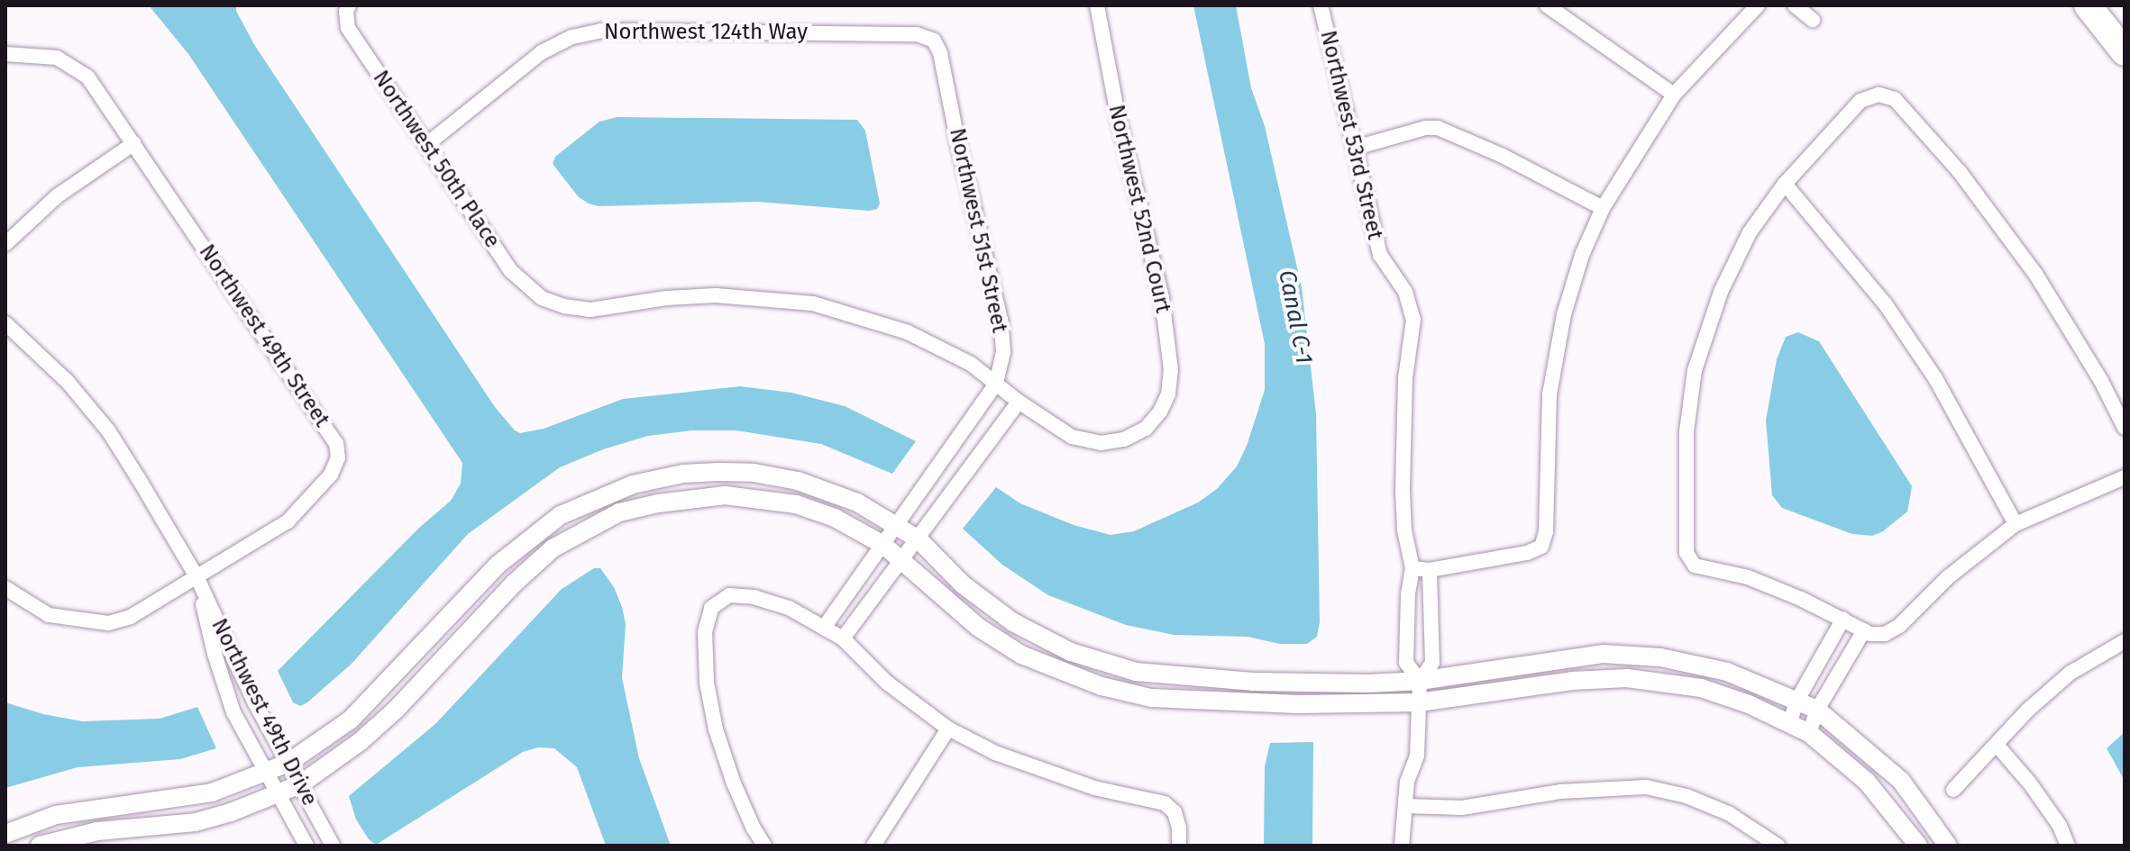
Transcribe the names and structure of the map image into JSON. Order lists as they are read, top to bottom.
{
  "streets": {
    "street": [
      "Northwest 124th Way",
      "Northwest 53rd Street",
      "Northwest 50th Place",
      "Northwest 52nd Court",
      "Northwest 51st Street",
      "Northwest 49th Street",
      "Northwest 49th Drive"
    ]
  },
  "crossings": [
    ["Northwest 124th Way", "Northwest 50th Place"],
    ["Northwest 124th Way", "Northwest 51st Street"],
    ["Northwest 50th Place", "Northwest 51st Street"],
    ["Northwest 49th Street", "Northwest 49th Drive"]
  ],
  "water": ["Canal C-1"]
}
